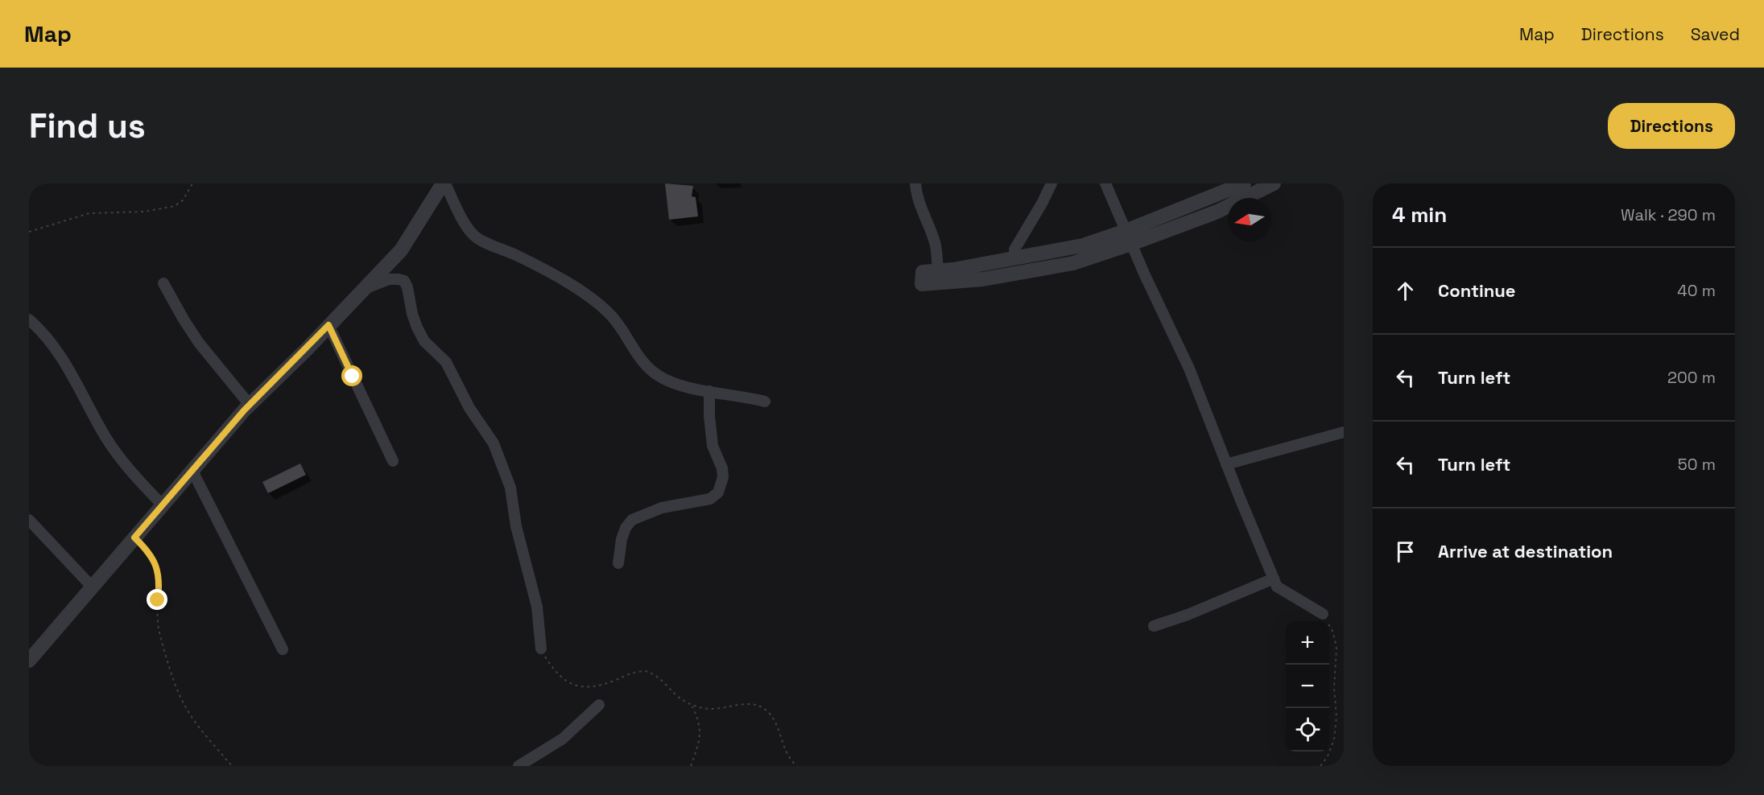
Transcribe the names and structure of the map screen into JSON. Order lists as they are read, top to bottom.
{
  "north": "left",
  "page": {
    "header": "Map",
    "nav": ["Map", "Directions", "Saved"],
    "buttons": "Directions",
    "title": "Find us",
    "heading": ["4 min", "Walk · 290 m"],
    "list": [
      ["Continue", "40 m"],
      ["Turn left", "200 m"],
      ["Turn left", "50 m"],
      "Arrive at destination"
    ],
    "map_buttons": ["+", "−"]
  }
}
